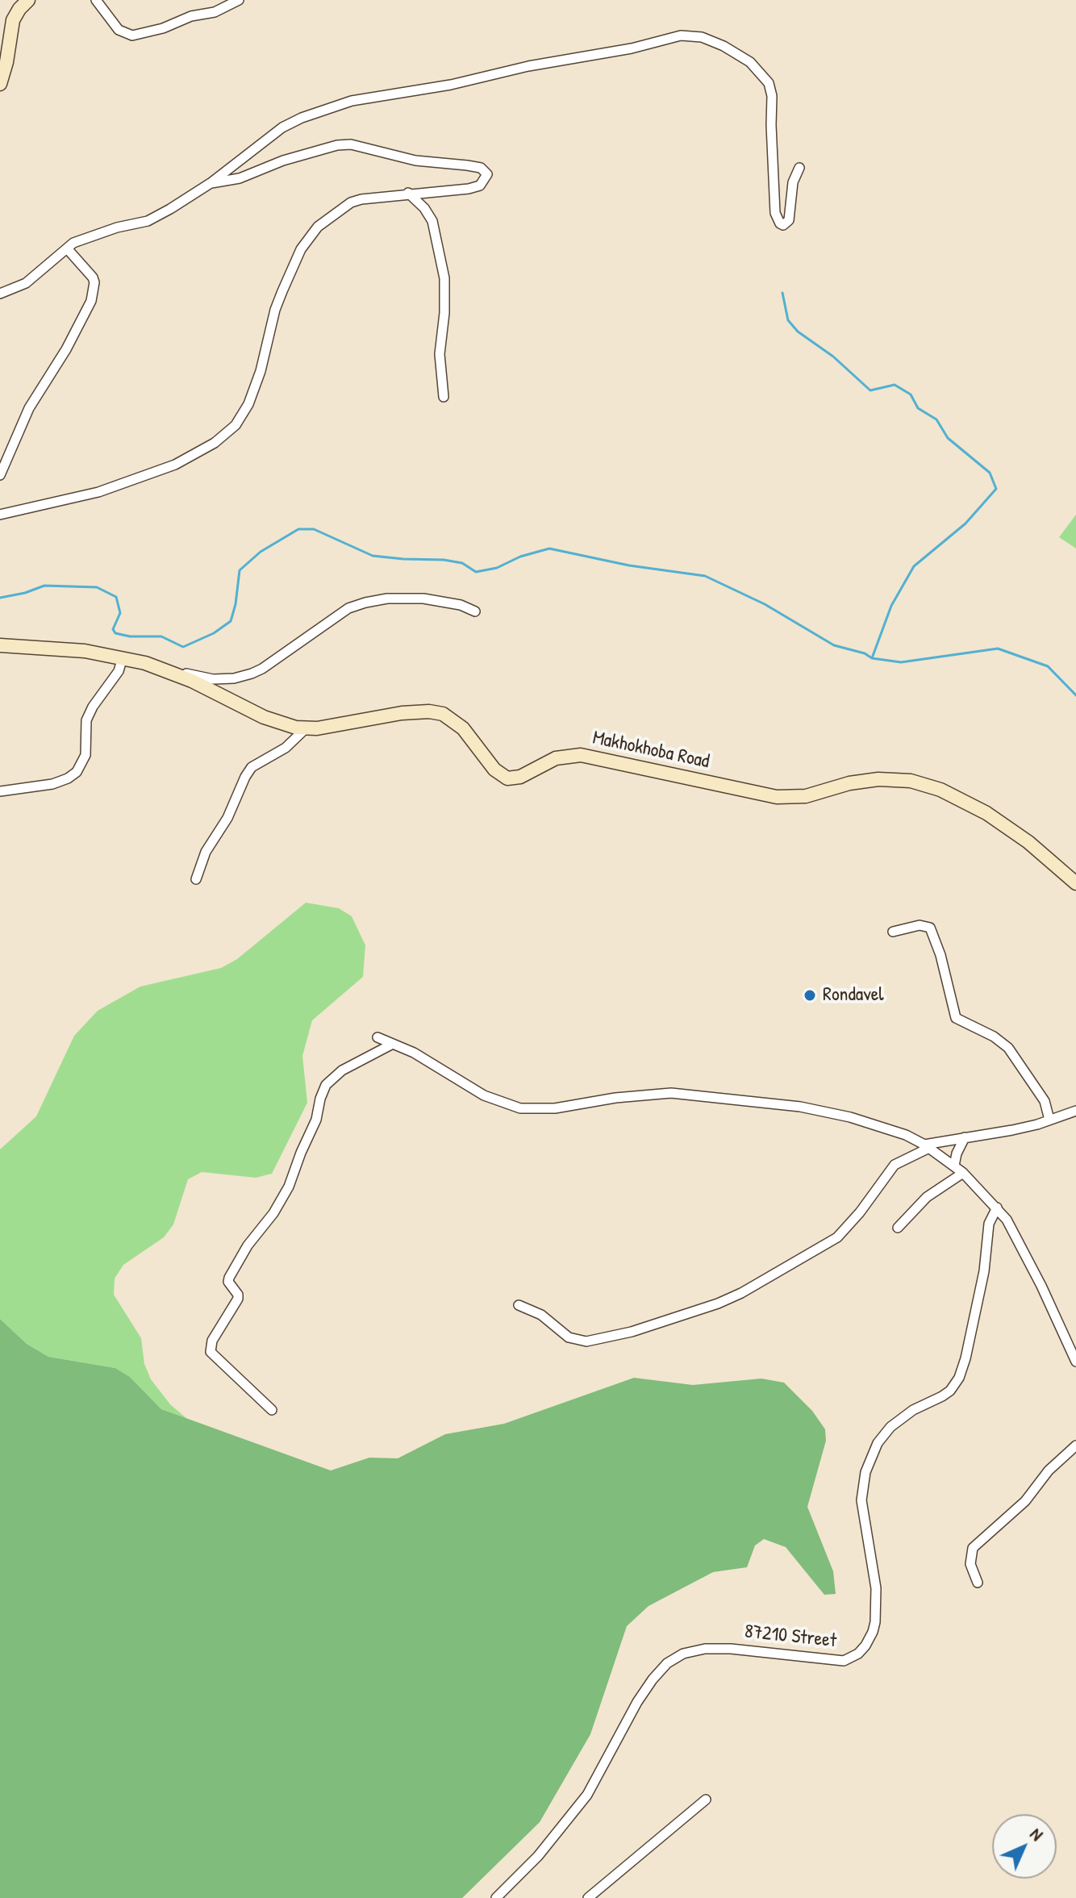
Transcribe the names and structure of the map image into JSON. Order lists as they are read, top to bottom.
{
  "streets": {
    "street": ["Makhokhoba Road", "87210 Street"]
  },
  "places": ["Rondavel"],
  "north": "top right"
}
